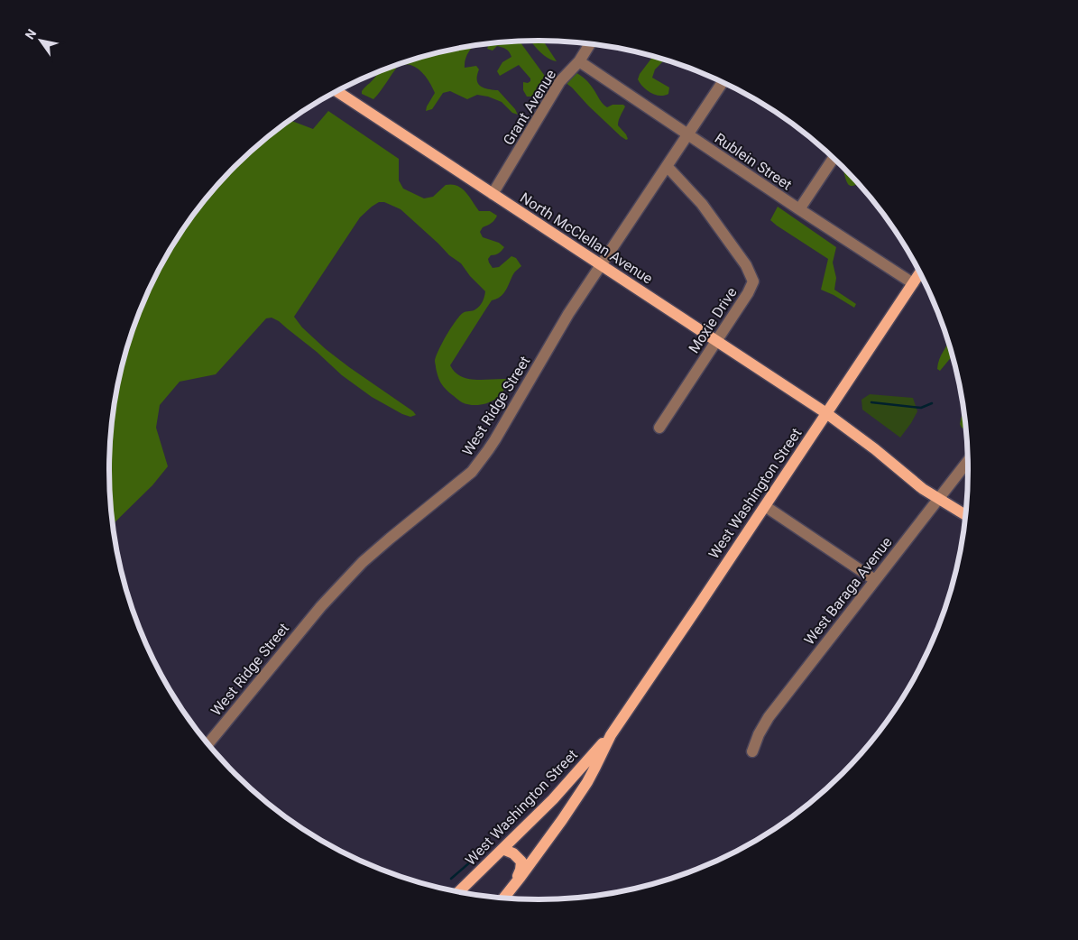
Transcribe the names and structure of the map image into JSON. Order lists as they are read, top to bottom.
{
  "streets": {
    "main road": ["North McClellan Avenue", "West Washington Street"],
    "street": [
      "Grant Avenue",
      "Rublein Street",
      "Moxie Drive",
      "West Ridge Street",
      "West Baraga Avenue"
    ]
  },
  "crossings": [
    ["Grant Avenue", "Rublein Street"],
    ["Grant Avenue", "North McClellan Avenue"],
    ["Rublein Street", "West Ridge Street"],
    ["Rublein Street", "West Washington Street"],
    ["North McClellan Avenue", "Moxie Drive"],
    ["North McClellan Avenue", "West Ridge Street"],
    ["North McClellan Avenue", "West Washington Street"],
    ["North McClellan Avenue", "West Baraga Avenue"],
    ["Moxie Drive", "West Ridge Street"]
  ],
  "north": "top left"
}
